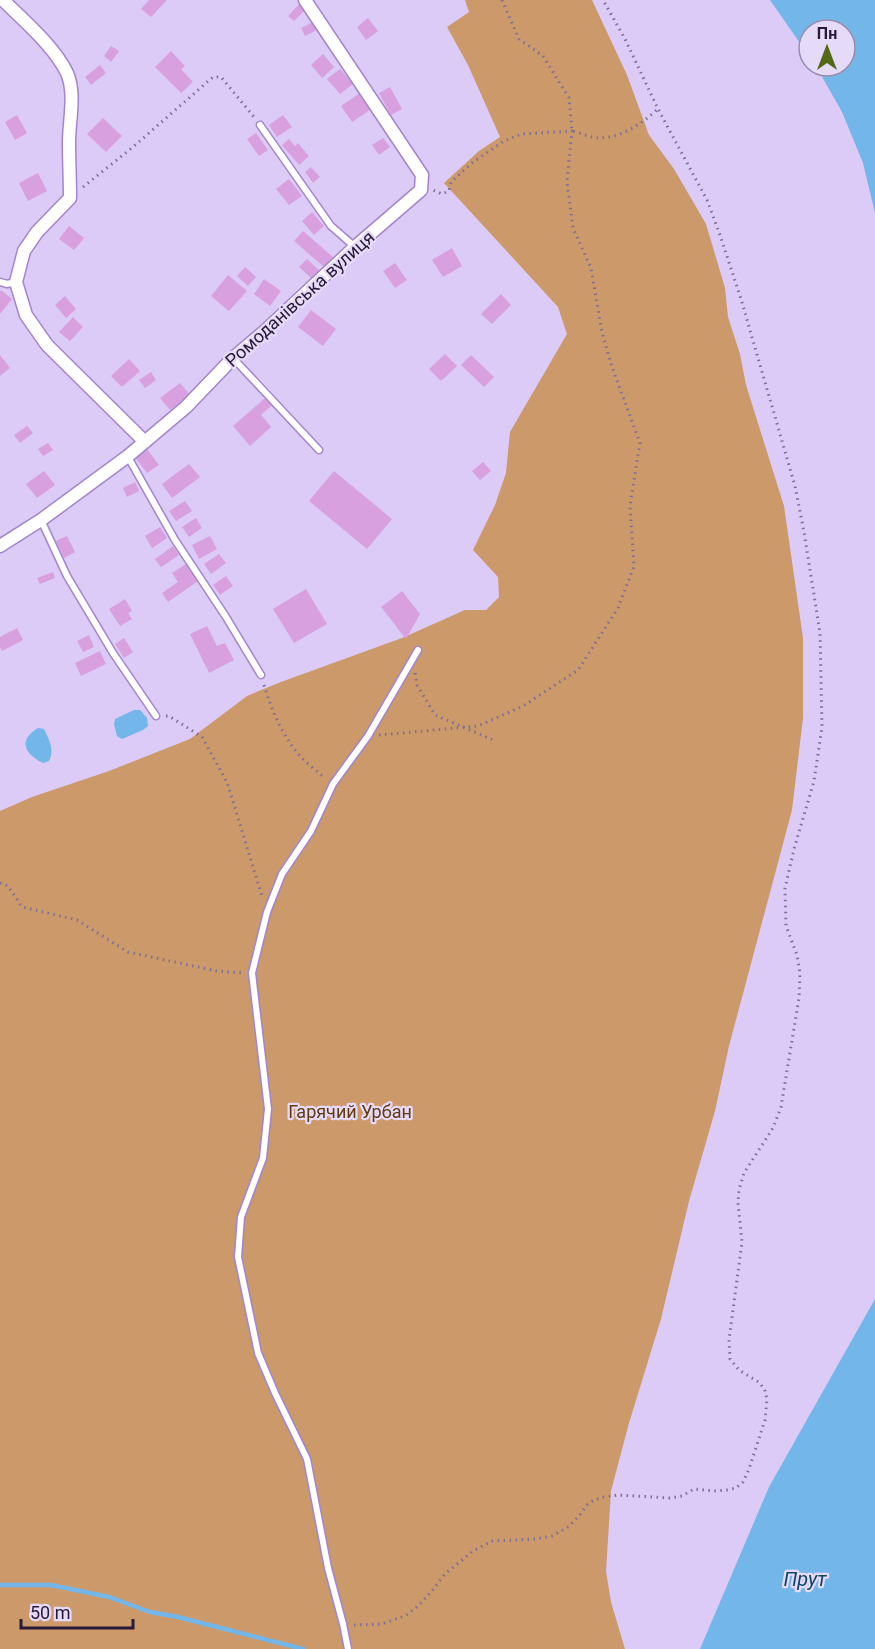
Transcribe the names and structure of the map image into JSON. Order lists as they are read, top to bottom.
{
  "streets": {
    "street": ["Ромоданівська вулиця"]
  },
  "water": ["Прут"],
  "parks": ["Гарячий Урбан"],
  "scale_bar": "50 m",
  "north": "top"
}
